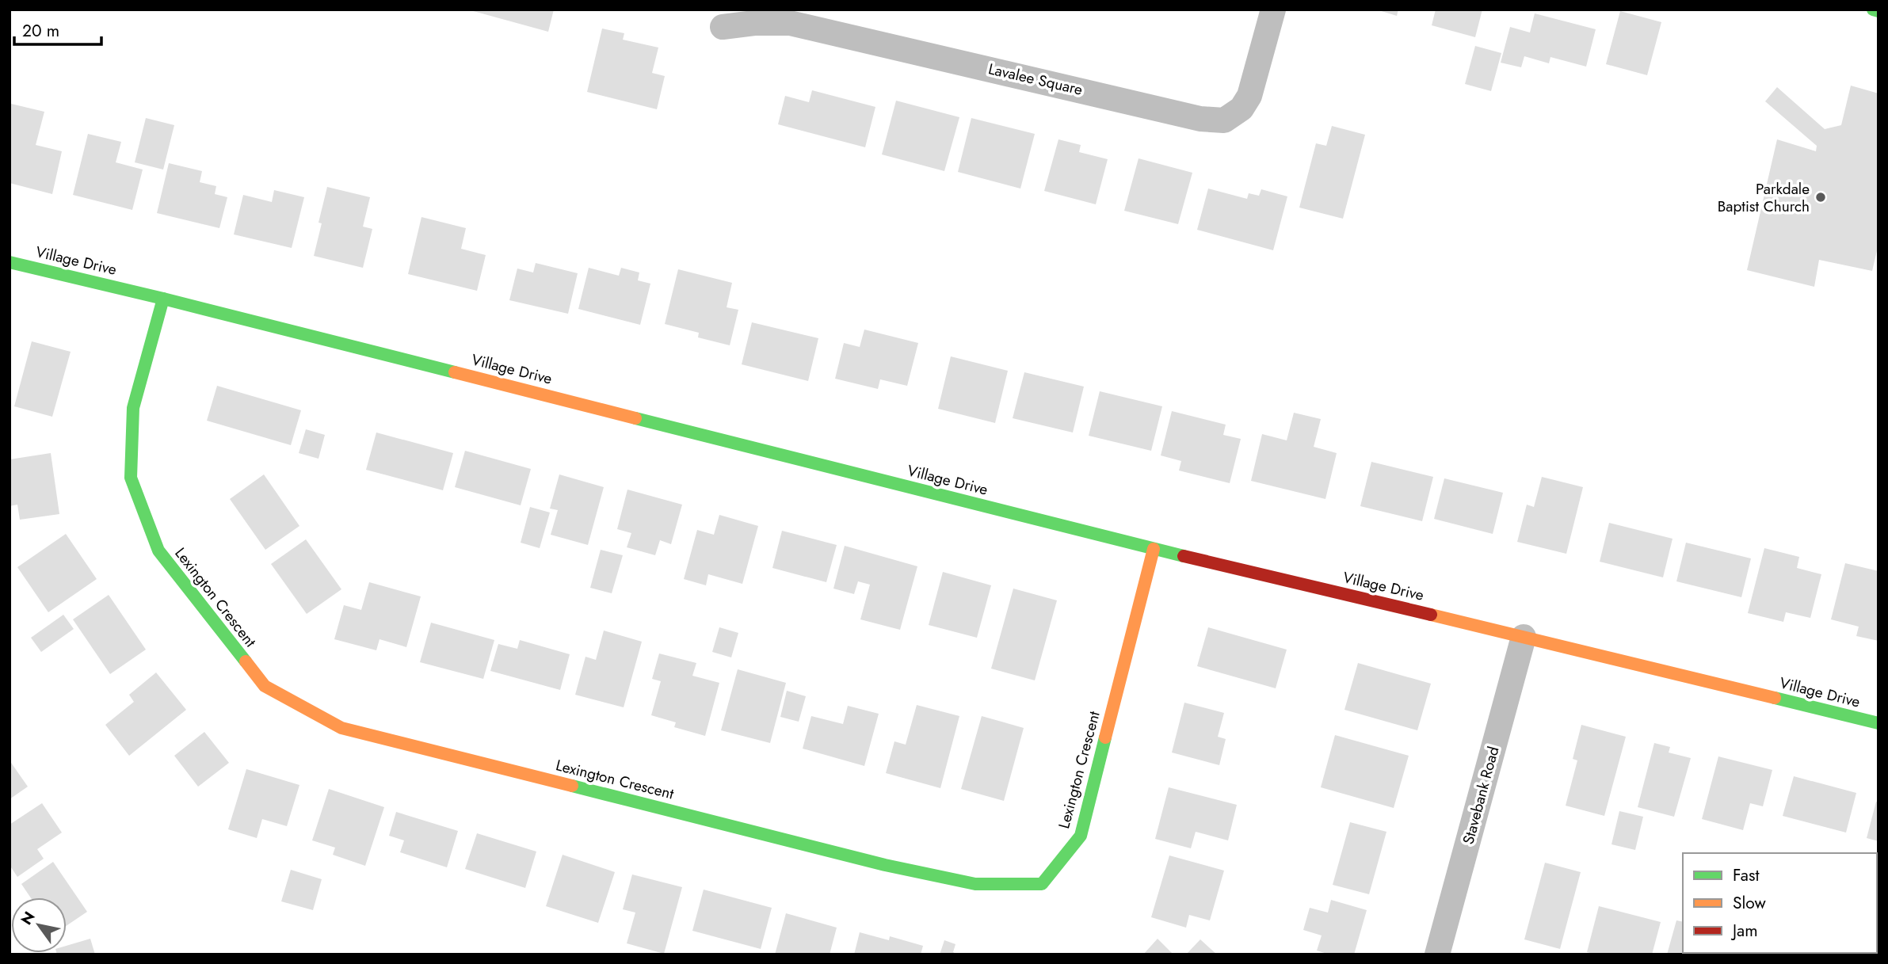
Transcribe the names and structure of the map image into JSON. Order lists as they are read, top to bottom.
{
  "streets": {
    "street": [
      "Lavalee Square",
      "Village Drive",
      "Lexington Crescent",
      "Stavebank Road"
    ]
  },
  "crossings": [
    ["Village Drive", "Lexington Crescent"],
    ["Village Drive", "Stavebank Road"]
  ],
  "places": ["Parkdale Baptist Church"],
  "legend": ["Fast", "Slow", "Jam"],
  "scale_bar": "20 m",
  "north": "top left"
}
